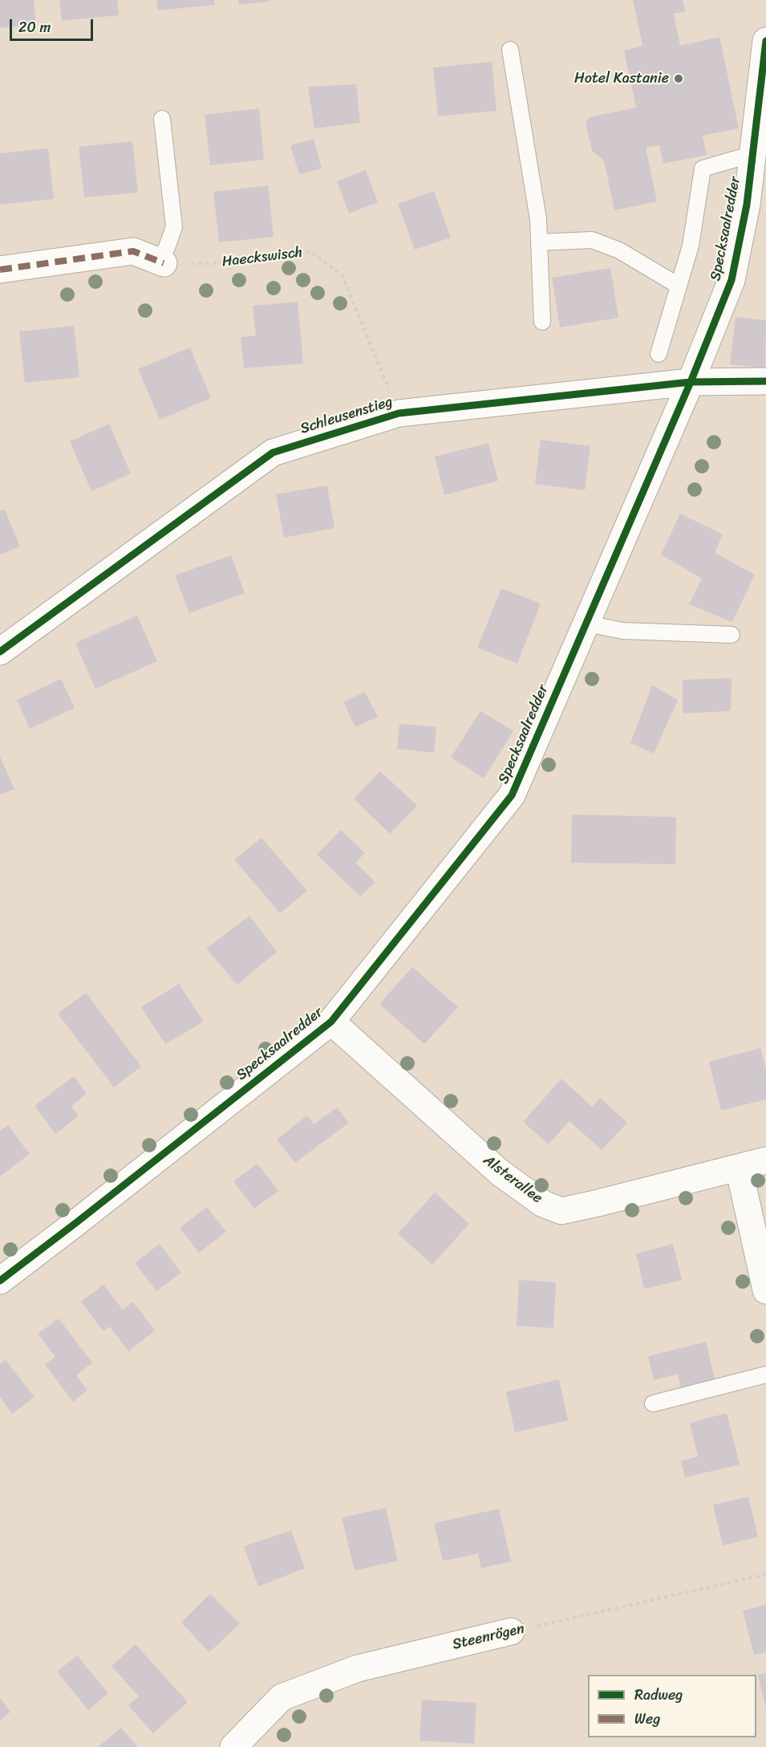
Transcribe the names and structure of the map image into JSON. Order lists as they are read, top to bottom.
{
  "streets": {
    "street": [
      "Specksaalredder",
      "Schleusenstieg",
      "Alsterallee",
      "Steenrögen"
    ],
    "path": ["Haeckswisch"]
  },
  "crossings": [
    ["Specksaalredder", "Schleusenstieg"],
    ["Specksaalredder", "Alsterallee"],
    ["Haeckswisch", "Schleusenstieg"]
  ],
  "places": ["Hotel Kastanie"],
  "legend": ["Radweg", "Weg"],
  "scale_bar": "20 m"
}
